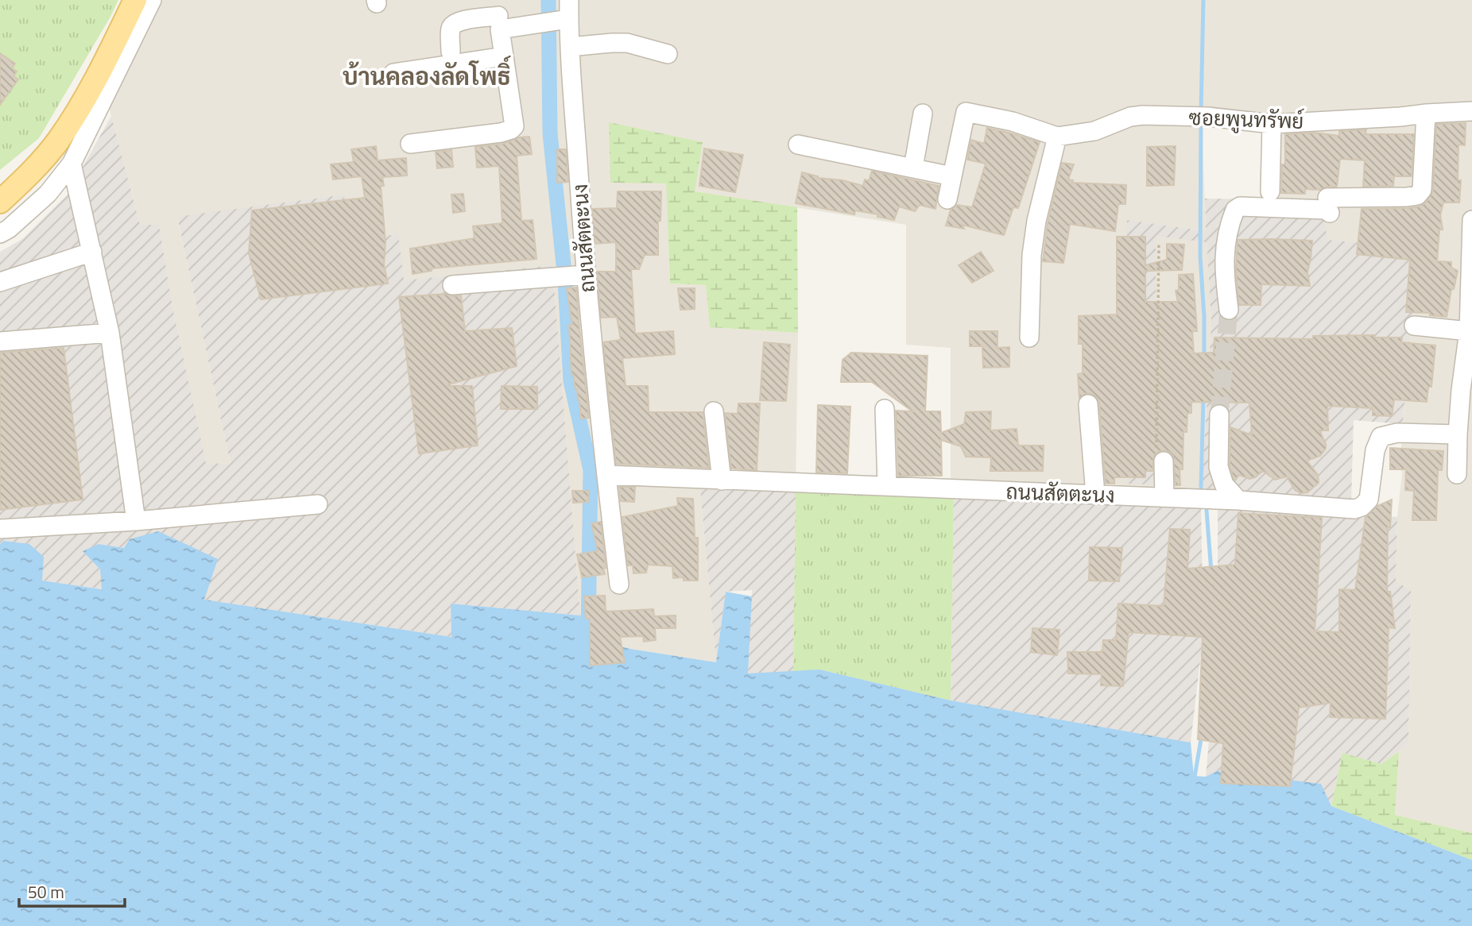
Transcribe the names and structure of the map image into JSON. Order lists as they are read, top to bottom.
{
  "streets": {
    "street": ["ซอยพูนทรัพย์", "ถนนสัตตะนง"]
  },
  "districts": ["บ้านคลองลัดโพธิ์"],
  "scale_bar": "50 m"
}
